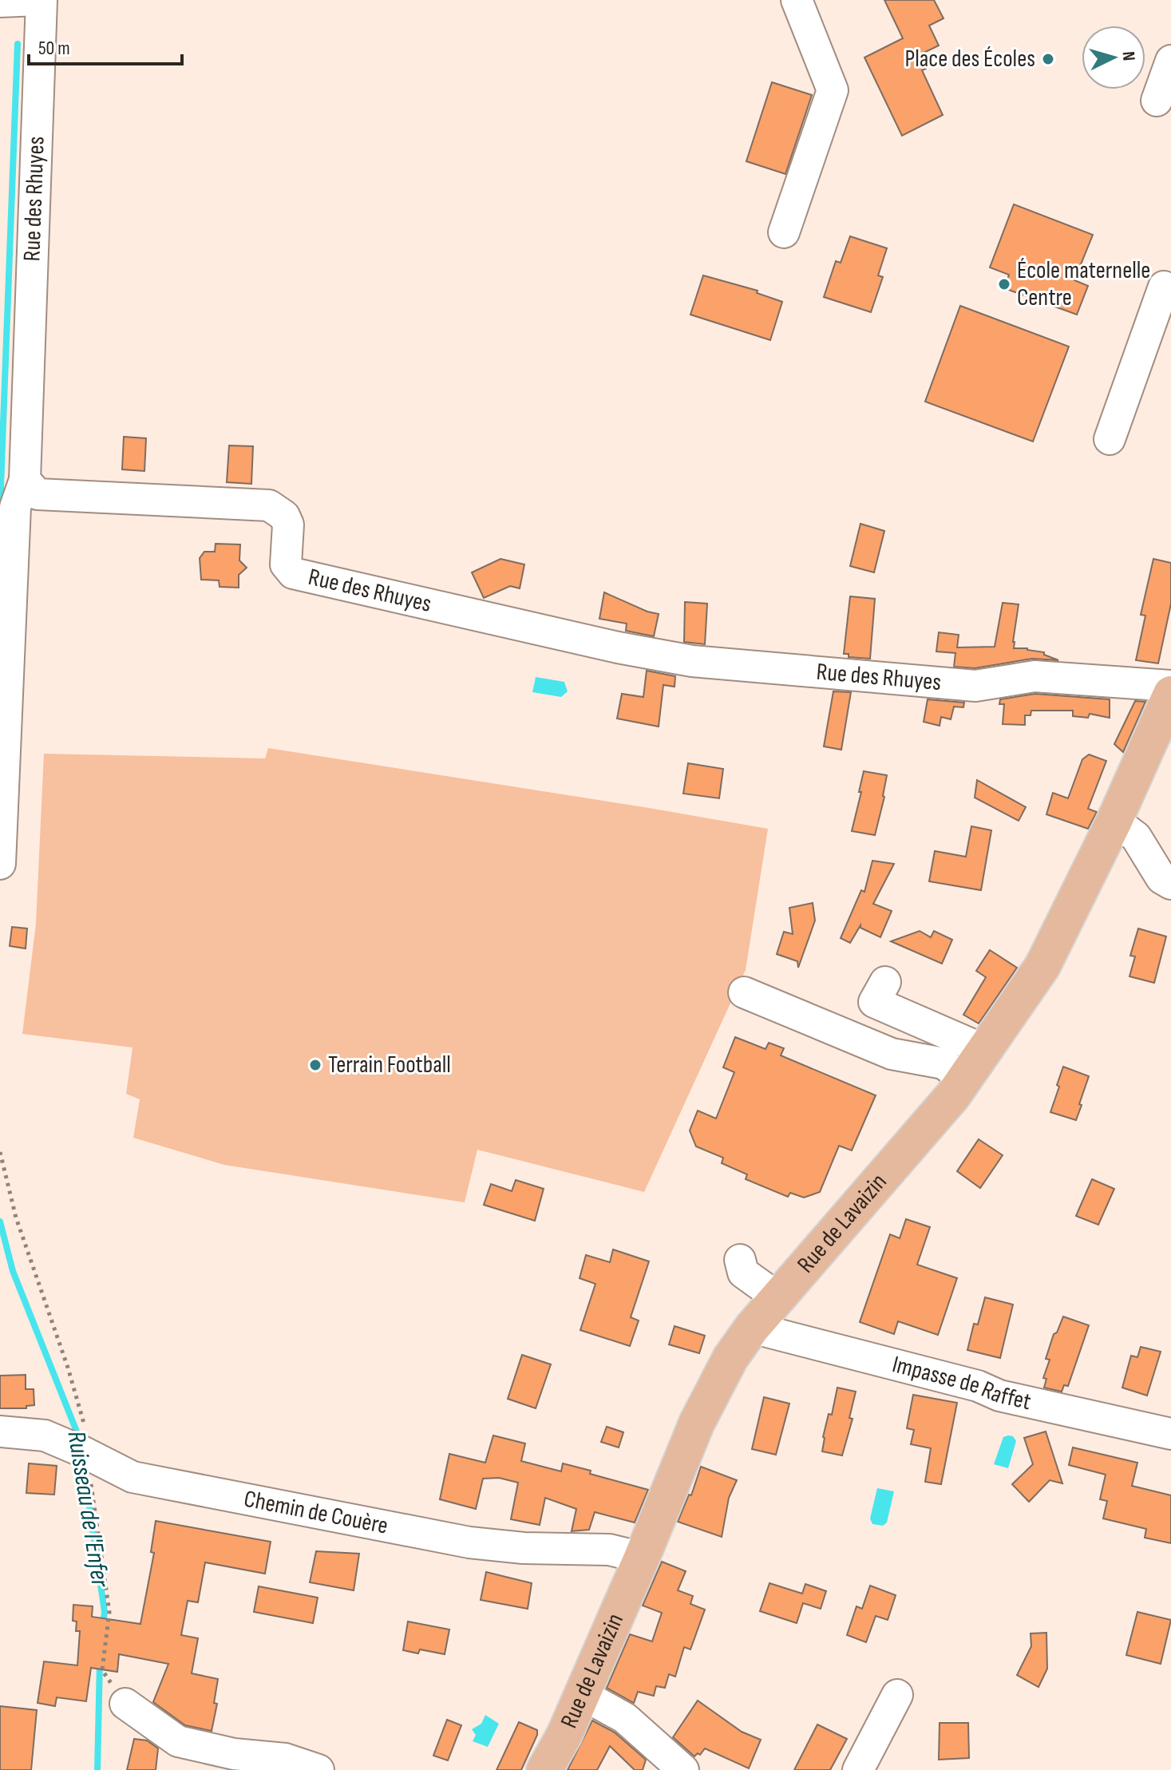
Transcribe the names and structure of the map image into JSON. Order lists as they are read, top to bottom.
{
  "streets": {
    "main road": ["Rue de Lavaizin"],
    "street": ["Rue des Rhuyes", "Impasse de Raffet", "Chemin de Couère"]
  },
  "crossings": [
    ["Rue de Lavaizin", "Impasse de Raffet"],
    ["Rue de Lavaizin", "Chemin de Couère"]
  ],
  "water": ["Ruisseau de l'Enfer"],
  "places": ["Place des Écoles", "École maternelle Centre", "Terrain Football"],
  "scale_bar": "50 m",
  "north": "right"
}
